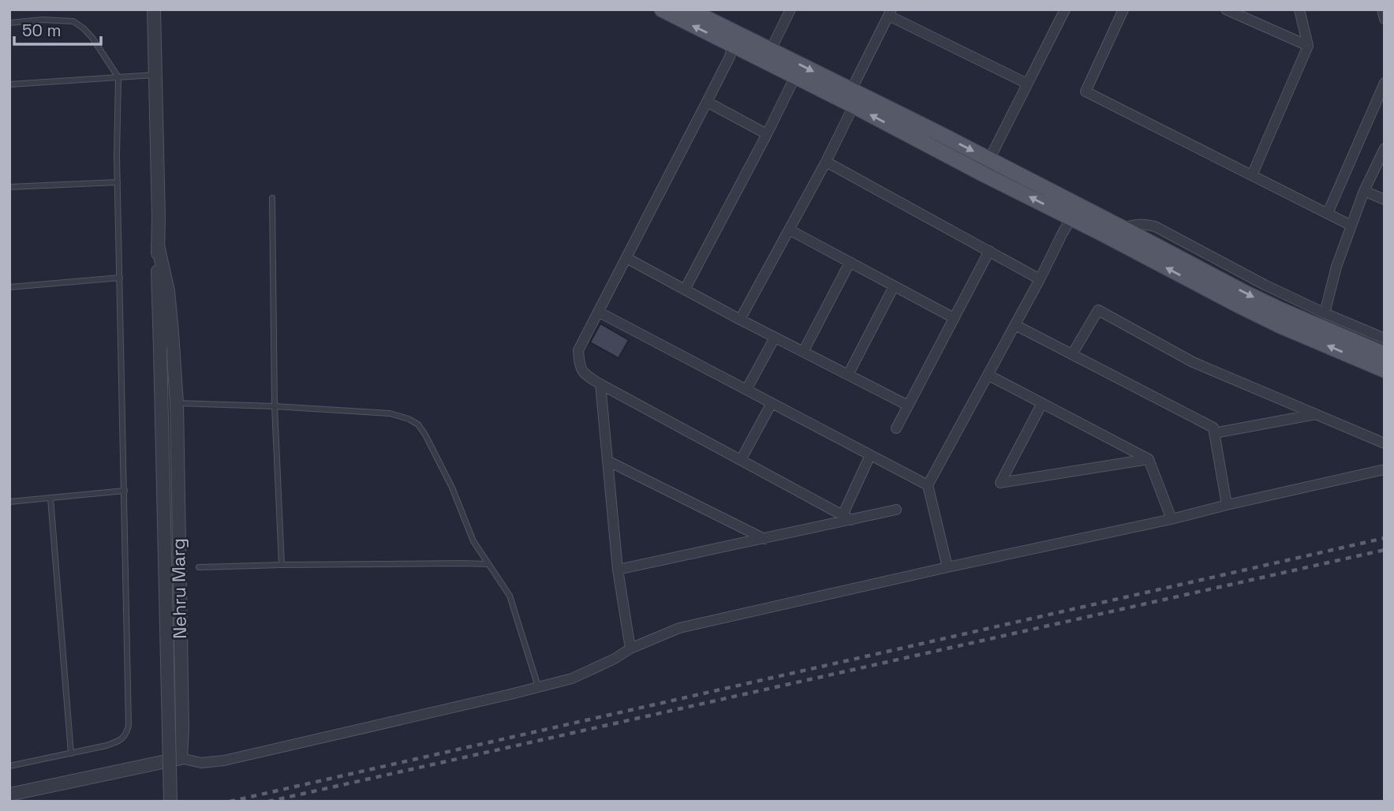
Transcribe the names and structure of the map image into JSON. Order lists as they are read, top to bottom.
{
  "streets": {
    "street": ["Nehru Marg"]
  },
  "scale_bar": "50 m"
}
